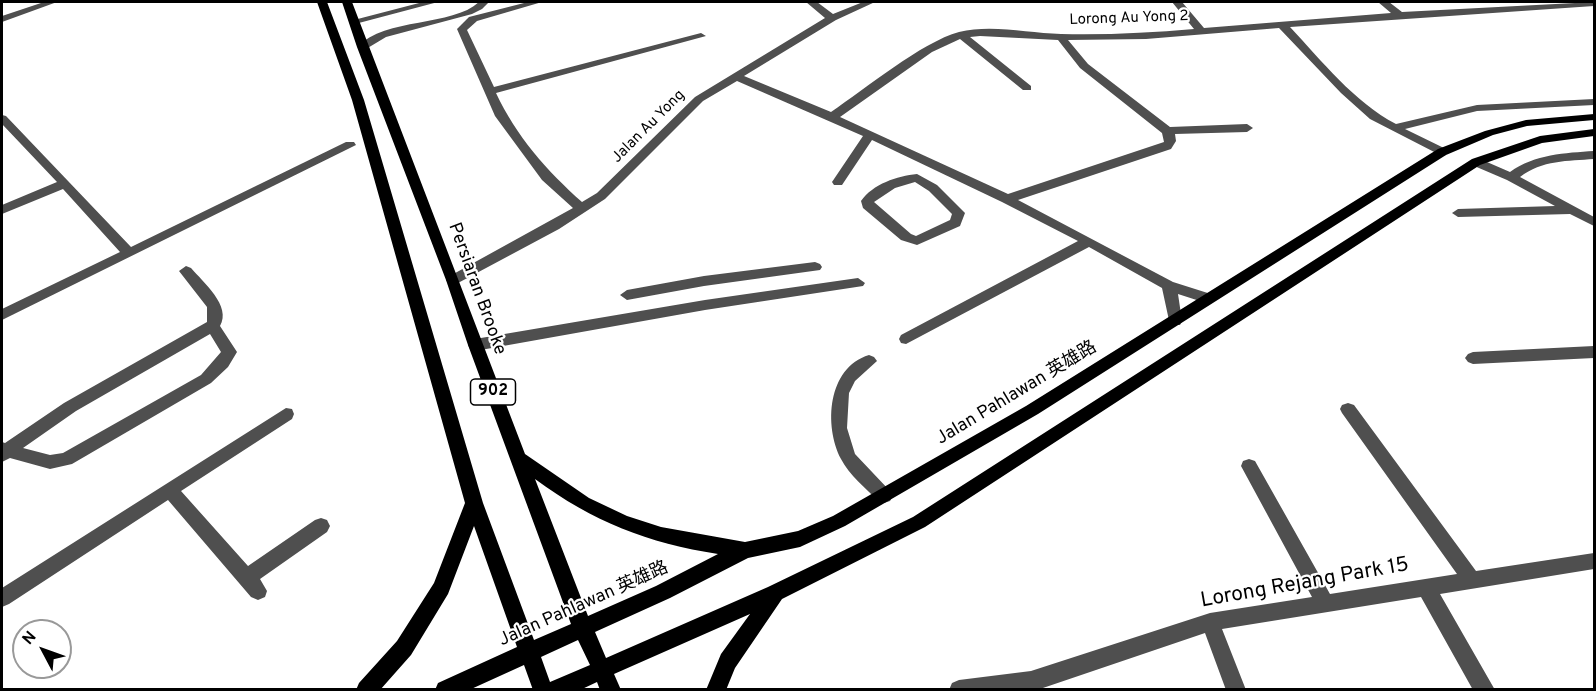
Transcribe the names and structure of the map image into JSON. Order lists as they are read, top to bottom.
{
  "streets": {
    "main road": ["Persiaran Brooke", "902", "Jalan Pahlawan 英雄路"],
    "street": ["Lorong Au Yong 2", "Jalan Au Yong", "Lorong Rejang Park 15"]
  },
  "crossings": [
    ["Jalan Au Yong", "Persiaran Brooke"],
    ["Persiaran Brooke", "Jalan Pahlawan 英雄路"],
    ["902", "Jalan Pahlawan 英雄路"]
  ],
  "north": "top left"
}
